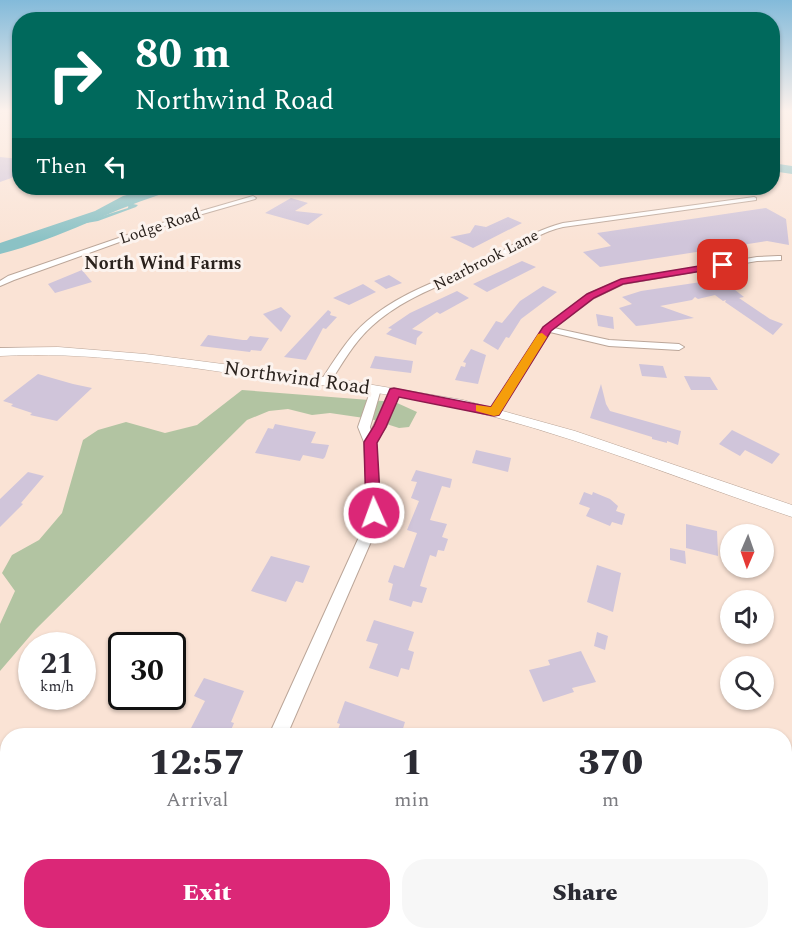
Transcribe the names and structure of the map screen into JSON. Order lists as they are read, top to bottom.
{
  "streets": {
    "street": ["Lodge Road", "Nearbrook Lane", "Northwind Road"]
  },
  "crossings": [
    ["Nearbrook Lane", "Northwind Road"]
  ],
  "districts": ["North Wind Farms"],
  "north": "bottom",
  "page": {
    "turn": ["80 m", "Northwind Road"],
    "then": "Then",
    "speed": "21 km/h",
    "limit": "30",
    "eta": [
      "12:57",
      "Arrival",
      "1",
      "min",
      "370",
      "m"
    ],
    "buttons": ["Exit", "Share"]
  }
}
